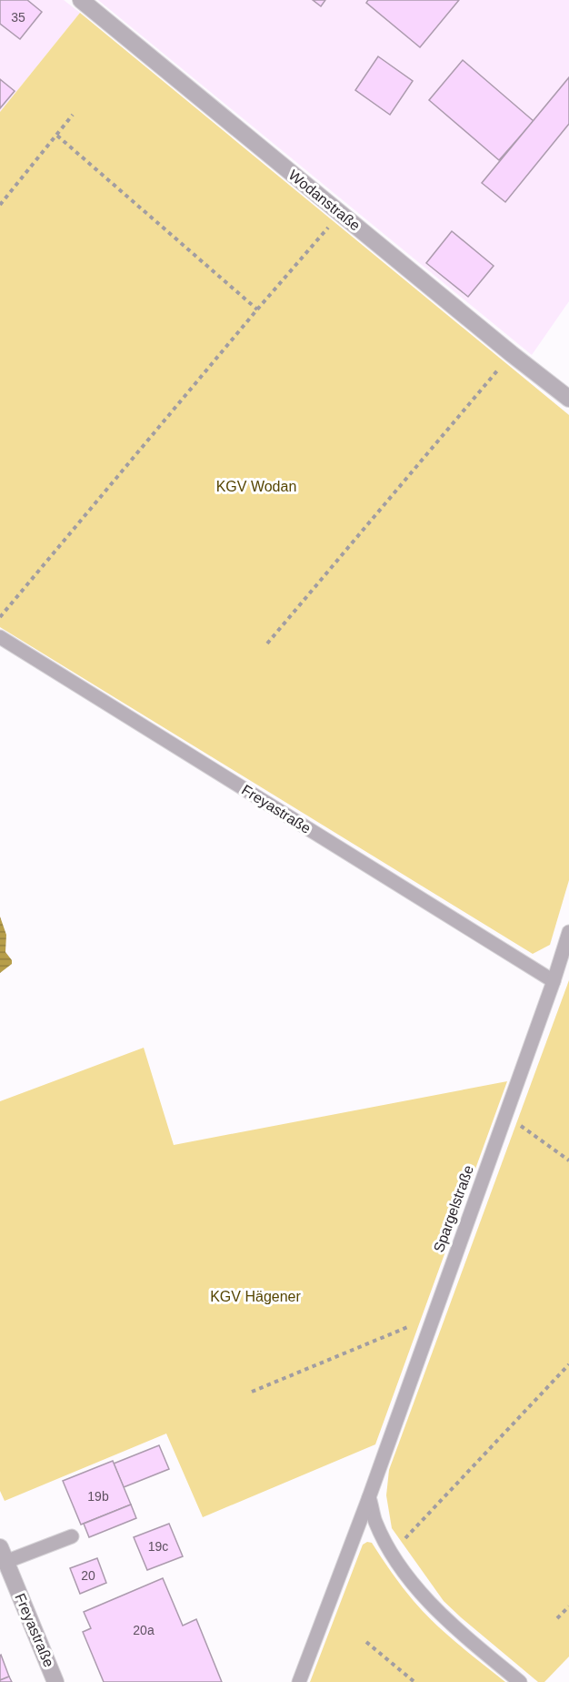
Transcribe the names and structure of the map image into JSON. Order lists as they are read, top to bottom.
{
  "streets": {
    "street": ["Wodanstraße", "Freyastraße"],
    "lane": ["Spargelstraße"]
  },
  "crossings": [
    ["Freyastraße", "Spargelstraße"]
  ],
  "parks": ["KGV Wodan", "KGV Hägener"],
  "house_numbers": [
    "35",
    "19b",
    "19c",
    "20",
    "20a"
  ]
}
